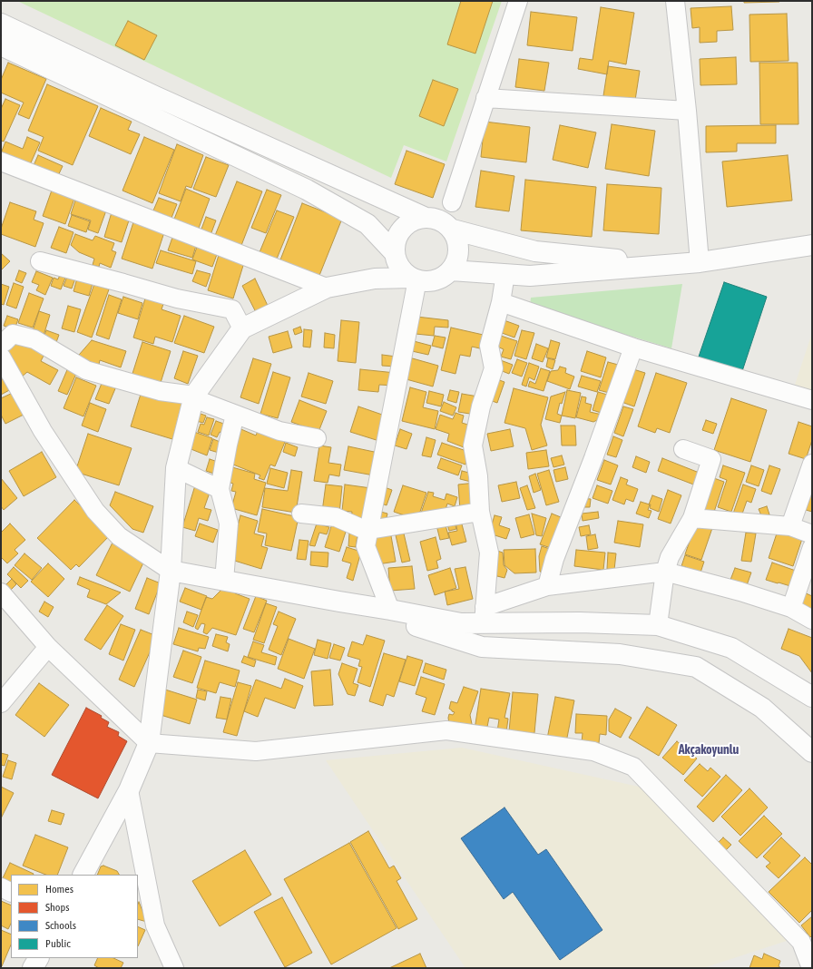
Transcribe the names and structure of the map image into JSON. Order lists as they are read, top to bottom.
{
  "districts": ["Akçakoyunlu"],
  "legend": [
    "Homes",
    "Shops",
    "Schools",
    "Public"
  ]
}
